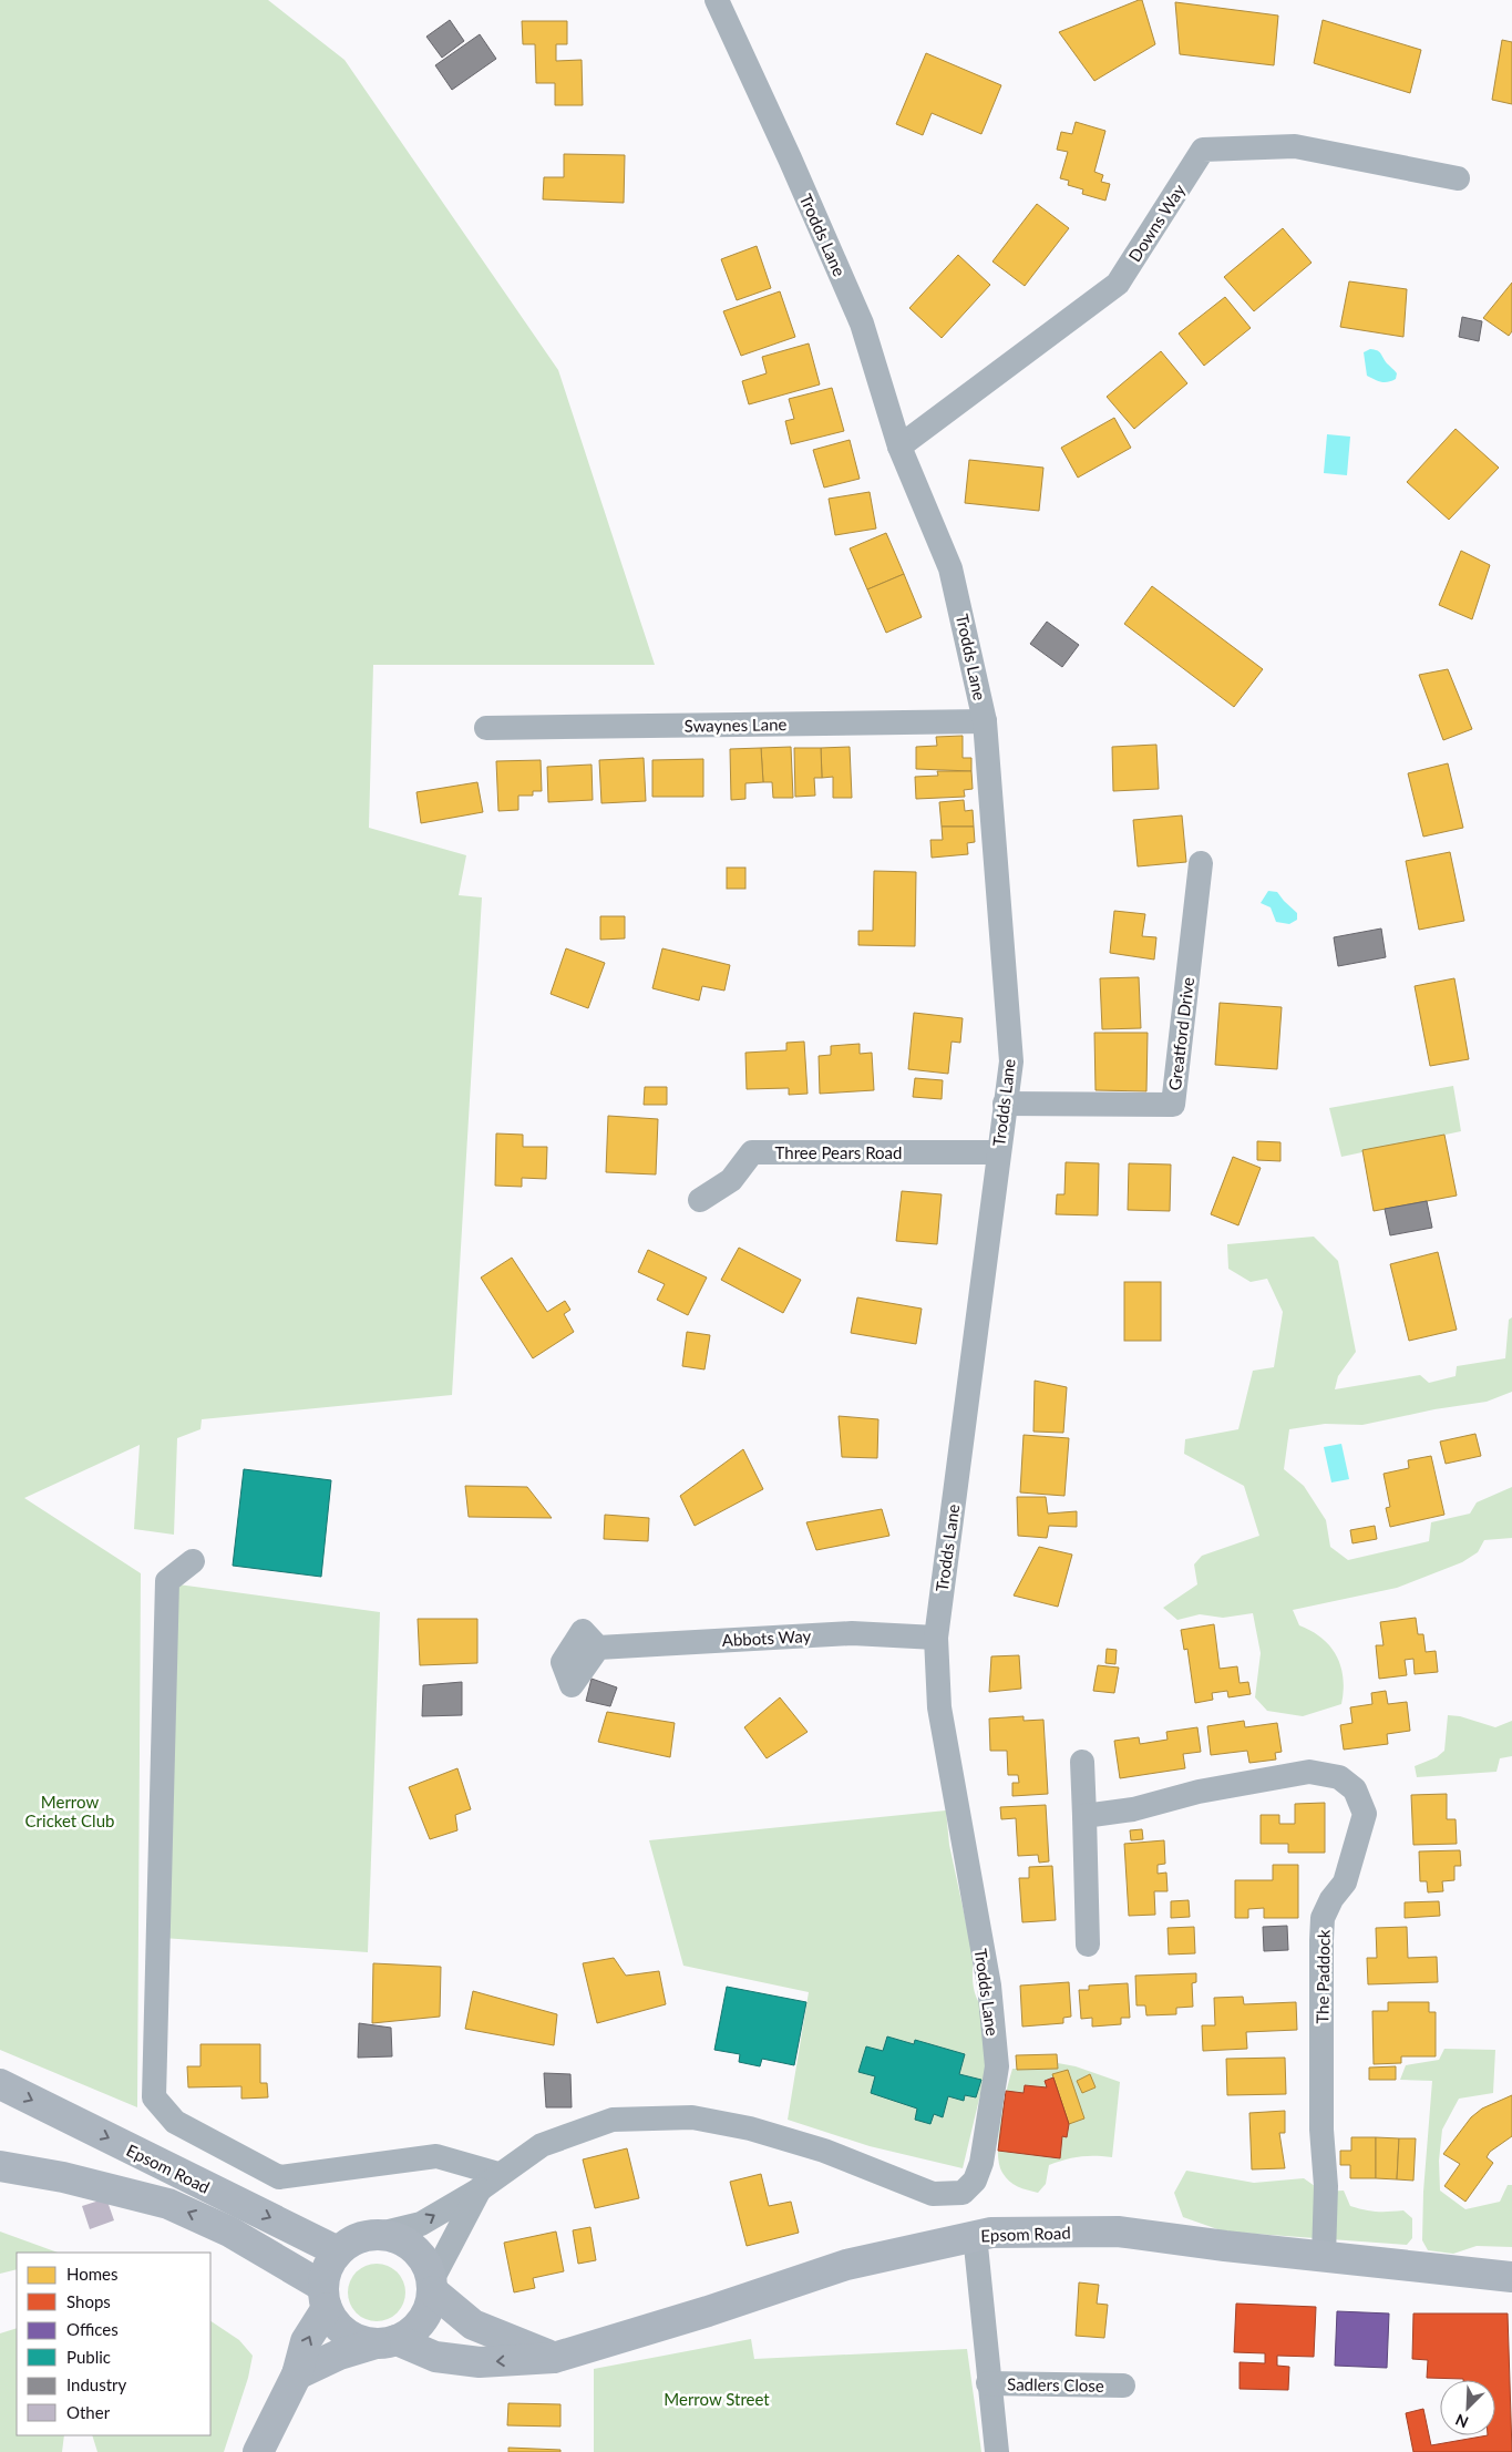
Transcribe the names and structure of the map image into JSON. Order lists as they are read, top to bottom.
{
  "streets": {
    "main road": ["Epsom Road"],
    "street": [
      "Downs Way",
      "Trodds Lane",
      "Swaynes Lane",
      "Greatford Drive",
      "Three Pears Road",
      "Abbots Way",
      "The Paddock",
      "Sadlers Close"
    ]
  },
  "crossings": [
    ["Downs Way", "Trodds Lane"],
    ["Trodds Lane", "Swaynes Lane"],
    ["Trodds Lane", "Greatford Drive"],
    ["Trodds Lane", "Three Pears Road"],
    ["Trodds Lane", "Abbots Way"],
    ["The Paddock", "Epsom Road"]
  ],
  "parks": ["Merrow Cricket Club", "Merrow Street"],
  "legend": [
    "Homes",
    "Shops",
    "Offices",
    "Public",
    "Industry",
    "Other"
  ],
  "north": "bottom left"
}
